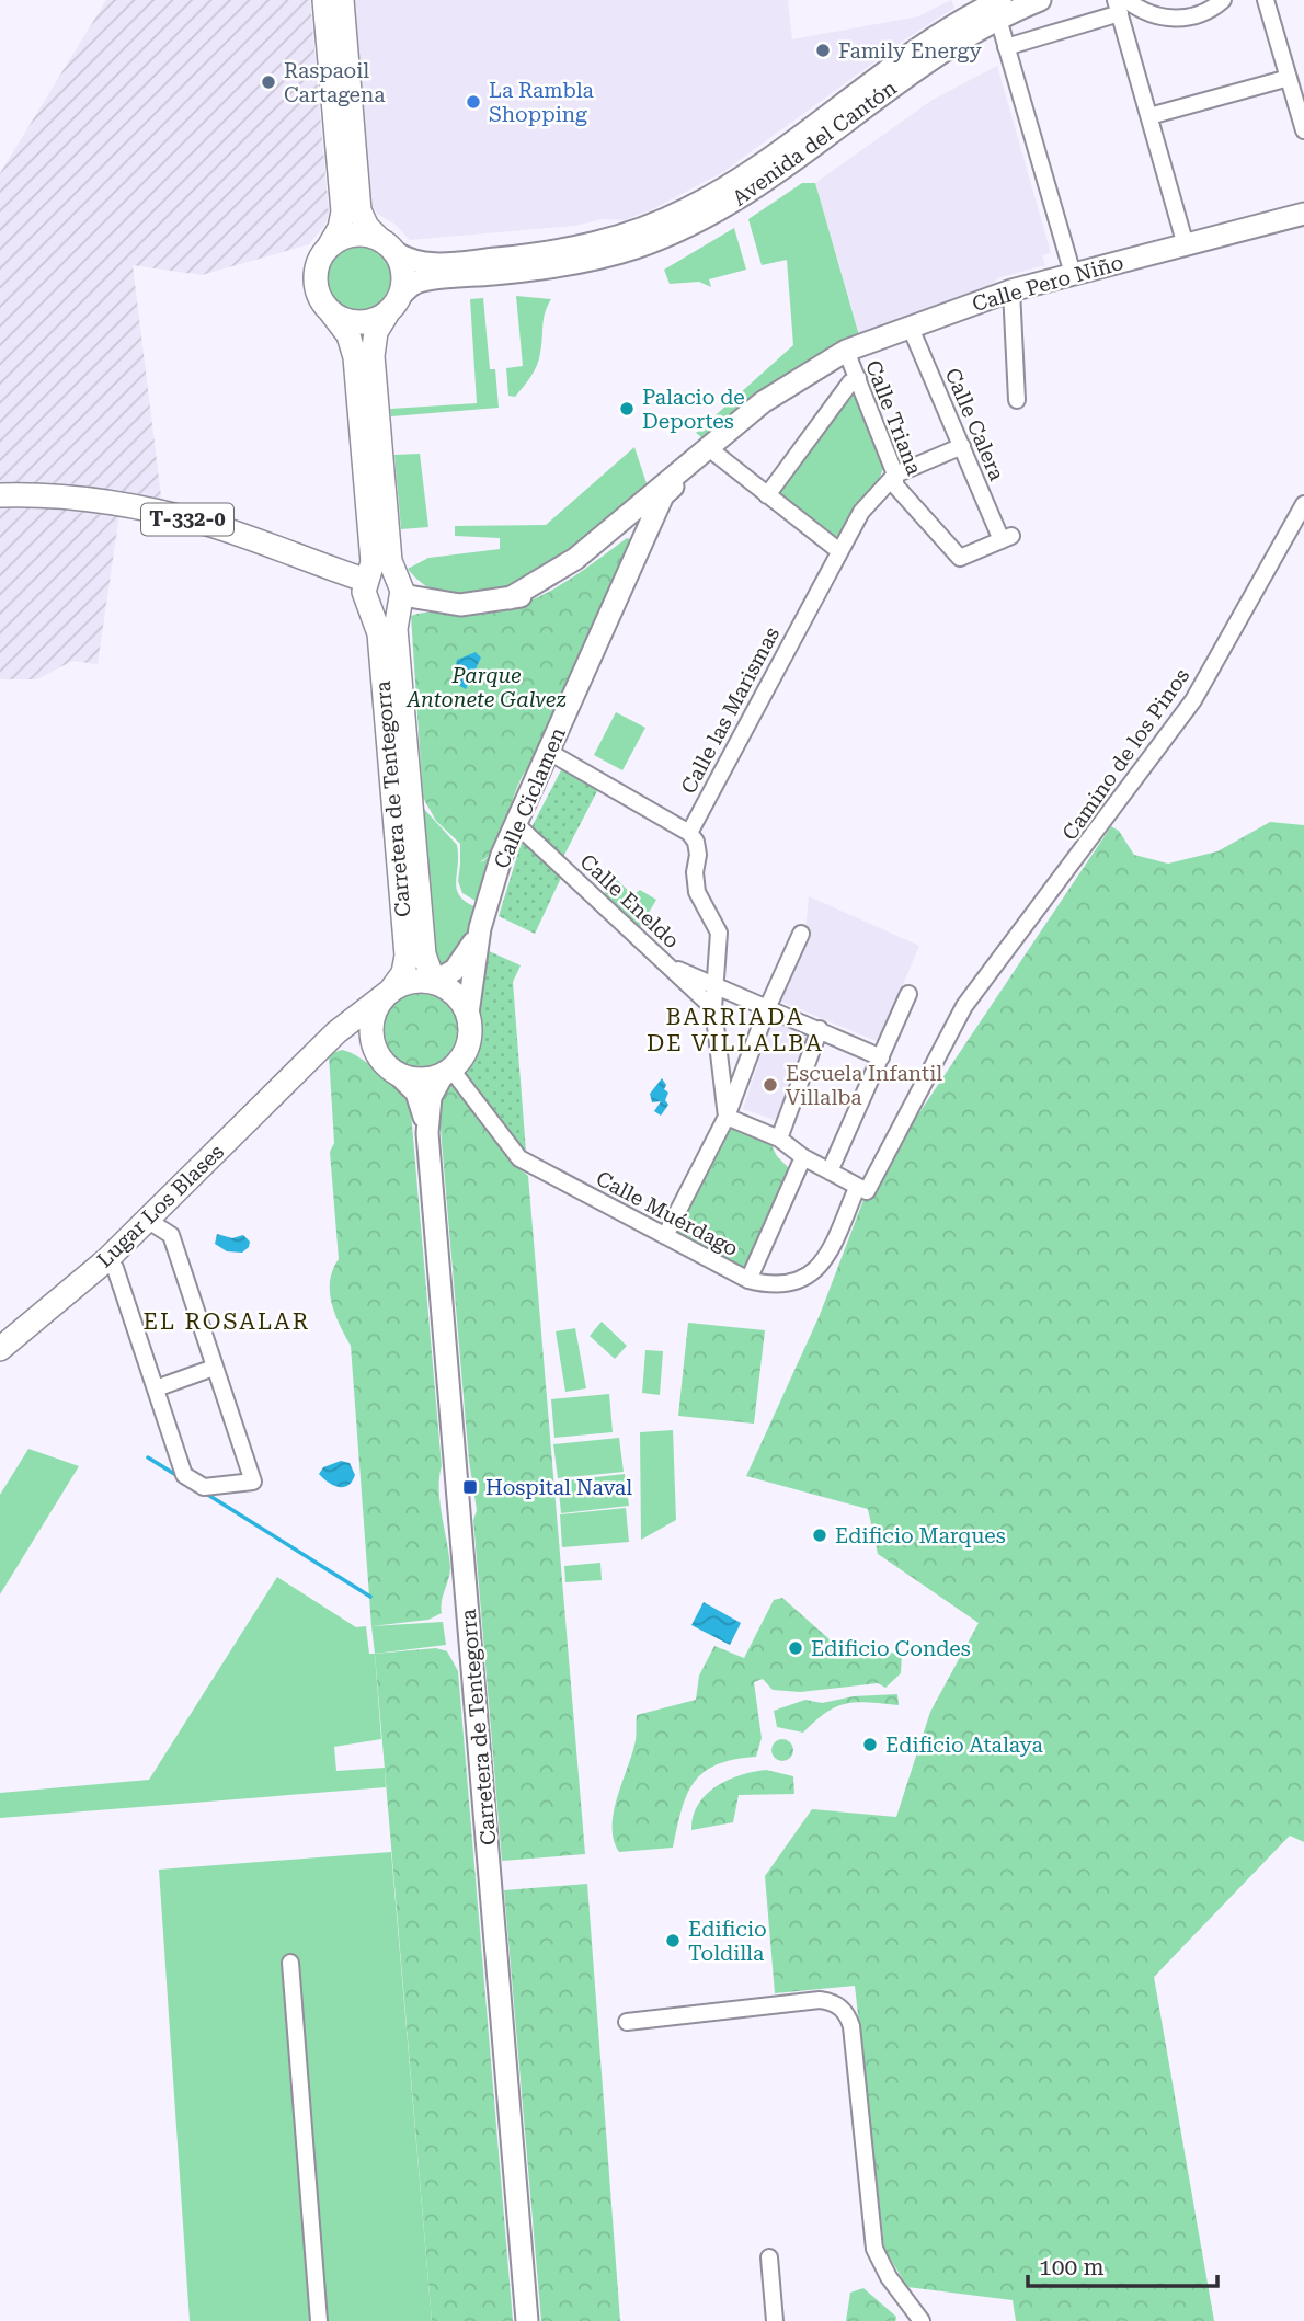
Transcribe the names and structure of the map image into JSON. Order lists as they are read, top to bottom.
{
  "streets": {
    "main road": [
      "Avenida del Cantón",
      "Calle Pero Niño",
      "T-332-0",
      "Calle Ciclamen",
      "Carretera de Tentegorra",
      "Lugar Los Blases"
    ],
    "street": [
      "Calle Triana",
      "Calle Calera",
      "Calle las Marismas",
      "Camino de los Pinos",
      "Calle Eneldo",
      "Calle Muérdago"
    ]
  },
  "crossings": [
    ["Avenida del Cantón", "Carretera de Tentegorra"],
    ["Calle Pero Niño", "Calle Triana"],
    ["Calle Pero Niño", "Calle Calera"],
    ["Calle Pero Niño", "T-332-0"],
    ["Calle Pero Niño", "Calle Ciclamen"],
    ["Calle Pero Niño", "Carretera de Tentegorra"],
    ["Calle Triana", "Calle Calera"],
    ["Calle Triana", "Calle las Marismas"],
    ["T-332-0", "Carretera de Tentegorra"],
    ["Camino de los Pinos", "Calle Muérdago"],
    ["Calle Ciclamen", "Carretera de Tentegorra"],
    ["Calle Ciclamen", "Calle Eneldo"],
    ["Calle Ciclamen", "Lugar Los Blases"],
    ["Calle Ciclamen", "Calle Muérdago"],
    ["Carretera de Tentegorra", "Lugar Los Blases"],
    ["Carretera de Tentegorra", "Calle Muérdago"],
    ["Lugar Los Blases", "Calle Muérdago"]
  ],
  "districts": ["BARRIADA DE VILLALBA", "EL ROSALAR"],
  "parks": ["Parque Antonete Galvez"],
  "places": {
    "other": [
      "Family Energy",
      "Raspaoil Cartagena",
      "La Rambla Shopping",
      "Palacio de Deportes",
      "Escuela Infantil Villalba",
      "Edificio Marques",
      "Edificio Condes",
      "Edificio Atalaya",
      "Edificio Toldilla"
    ],
    "transit": ["Hospital Naval"]
  },
  "scale_bar": "100 m"
}
